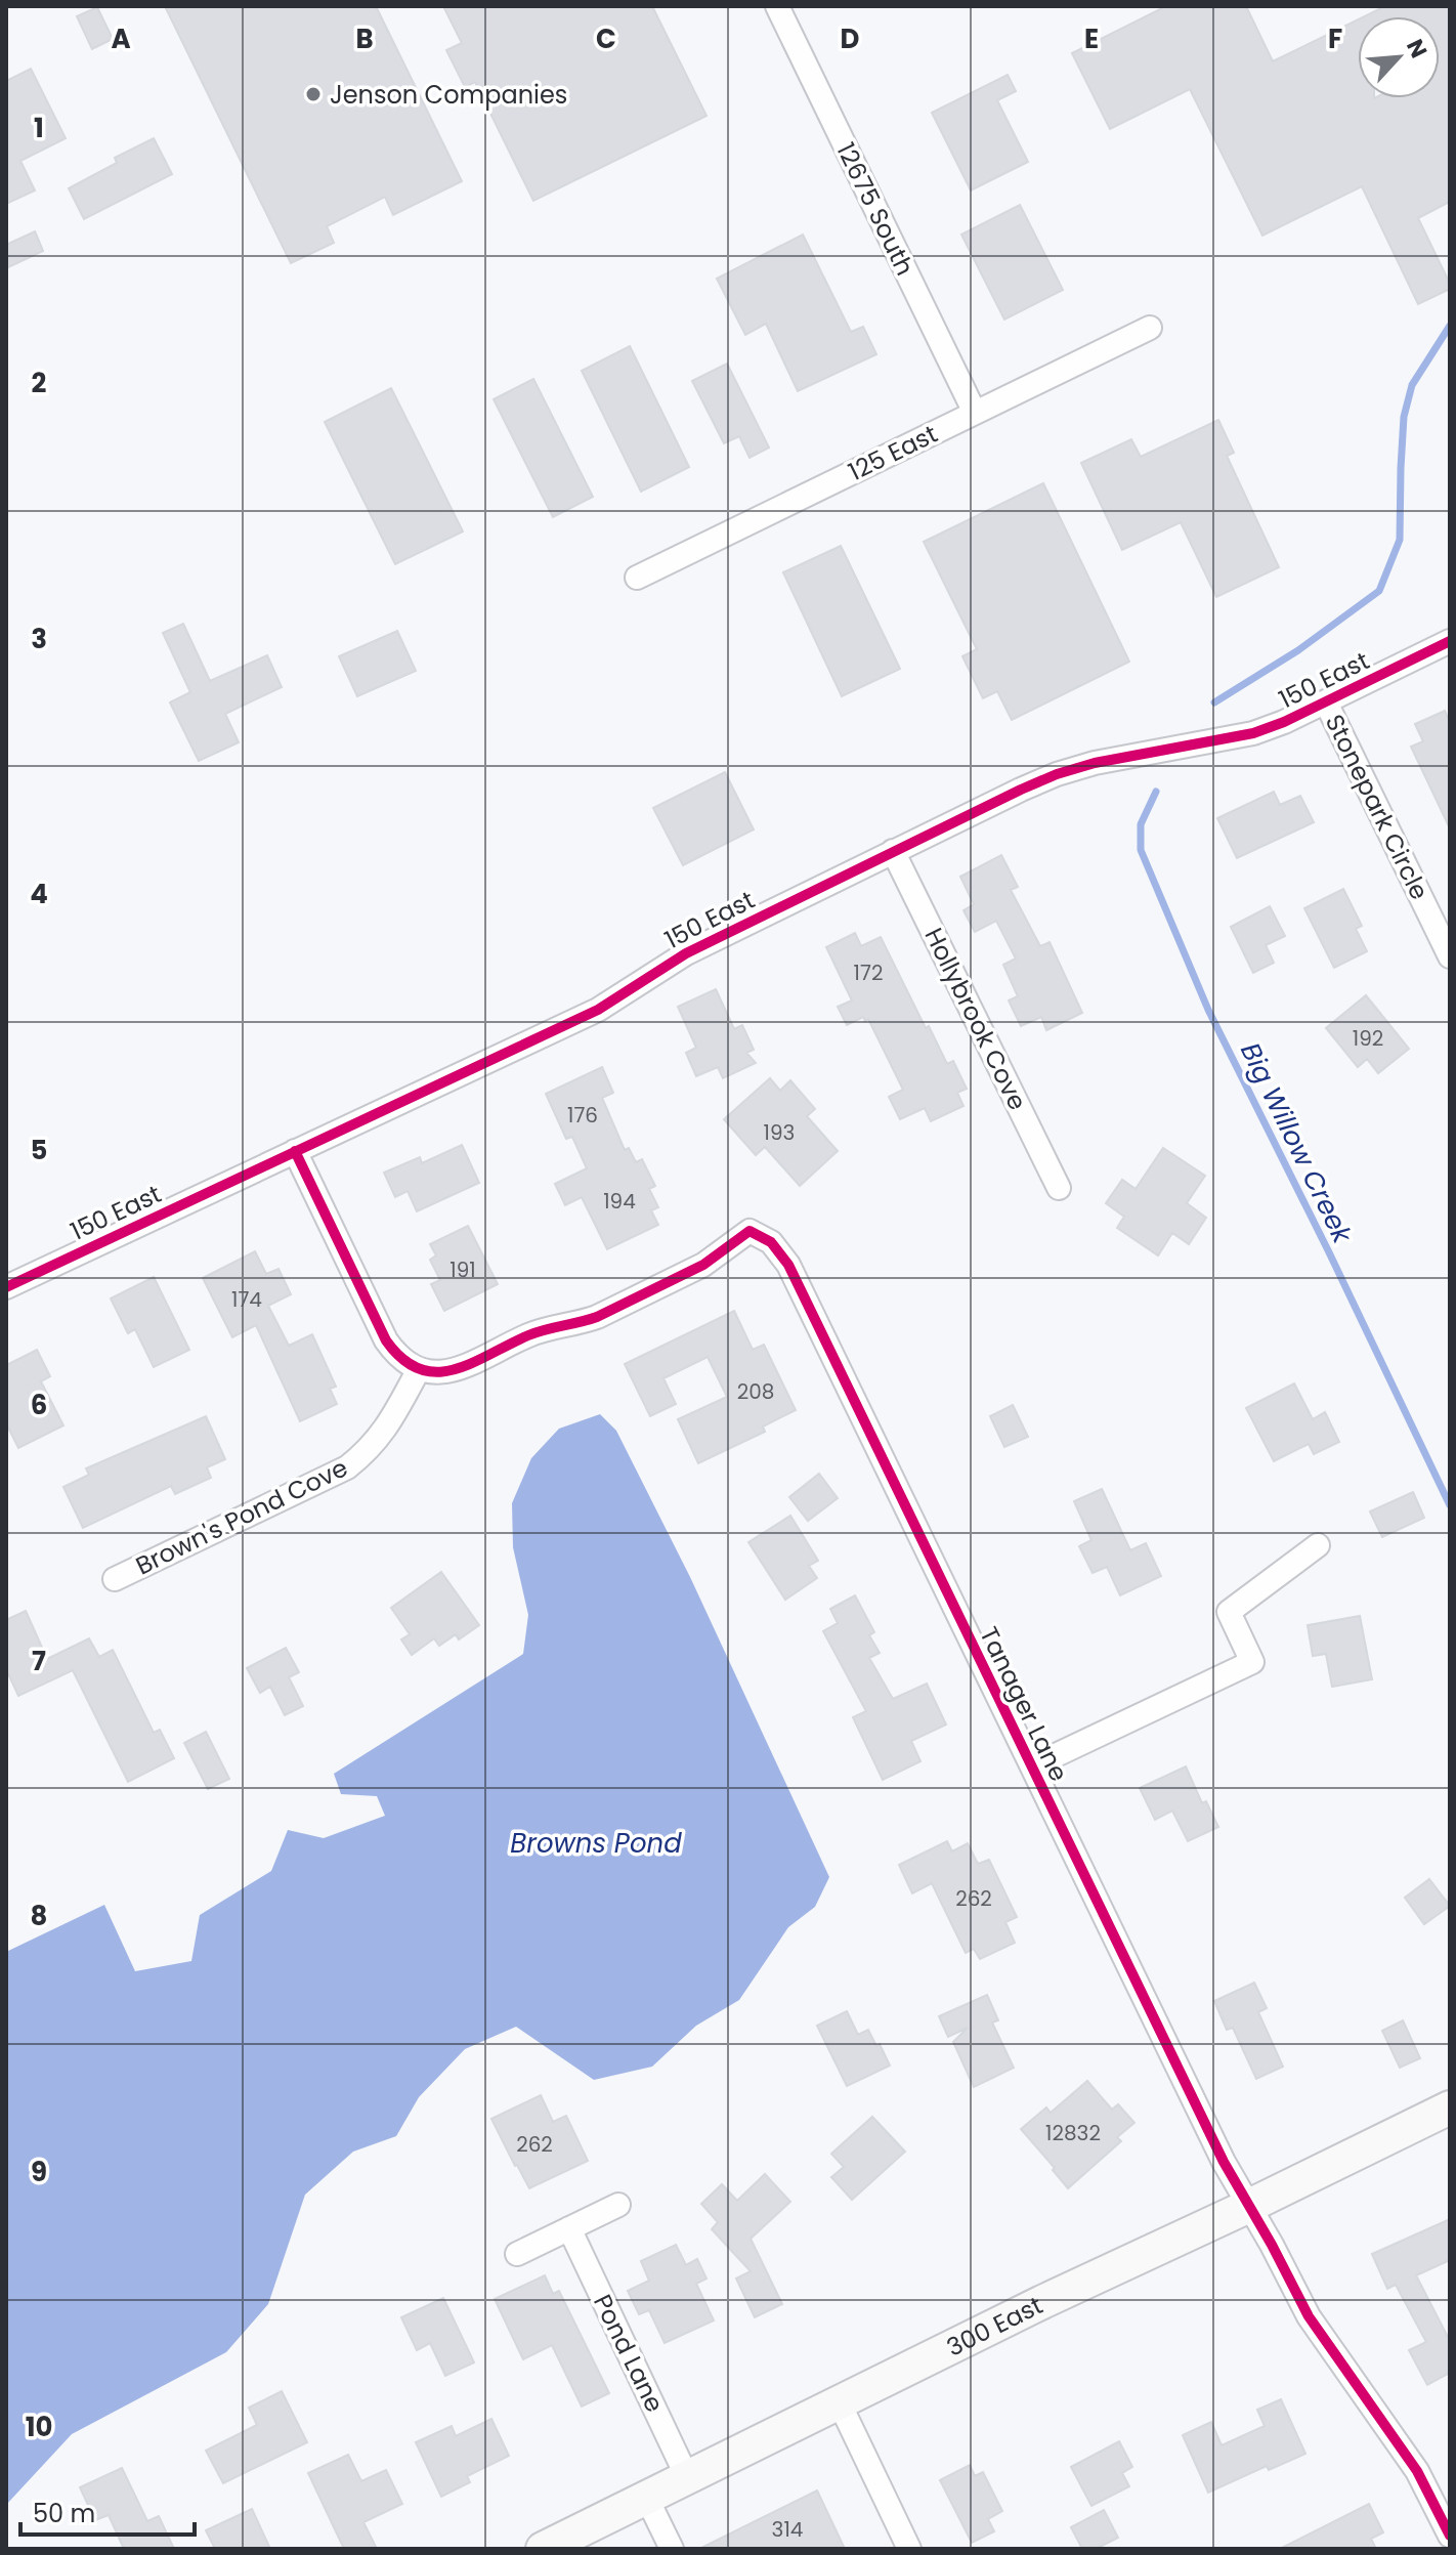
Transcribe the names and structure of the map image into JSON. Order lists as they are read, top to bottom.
{
  "streets": {
    "main road": ["300 East"],
    "street": [
      "12675 South",
      "125 East",
      "150 East",
      "Stonepark Circle",
      "Hollybrook Cove",
      "Brown's Pond Cove",
      "Tanager Lane",
      "Pond Lane"
    ]
  },
  "crossings": [
    ["12675 South", "125 East"],
    ["150 East", "Stonepark Circle"],
    ["150 East", "Hollybrook Cove"],
    ["Brown's Pond Cove", "Tanager Lane"],
    ["Tanager Lane", "300 East"],
    ["300 East", "Pond Lane"]
  ],
  "water": ["Big Willow Creek", "Browns Pond"],
  "places": ["Jenson Companies"],
  "house_numbers": [
    "172",
    "192",
    "176",
    "193",
    "194",
    "191",
    "174",
    "208",
    "262",
    "12832",
    "262",
    "314"
  ],
  "scale_bar": "50 m",
  "north": "top right",
  "grid": {
    "columns": [
      "A",
      "B",
      "C",
      "D",
      "E",
      "F"
    ],
    "rows": [
      "1",
      "2",
      "3",
      "4",
      "5",
      "6",
      "7",
      "8",
      "9",
      "10"
    ]
  }
}
